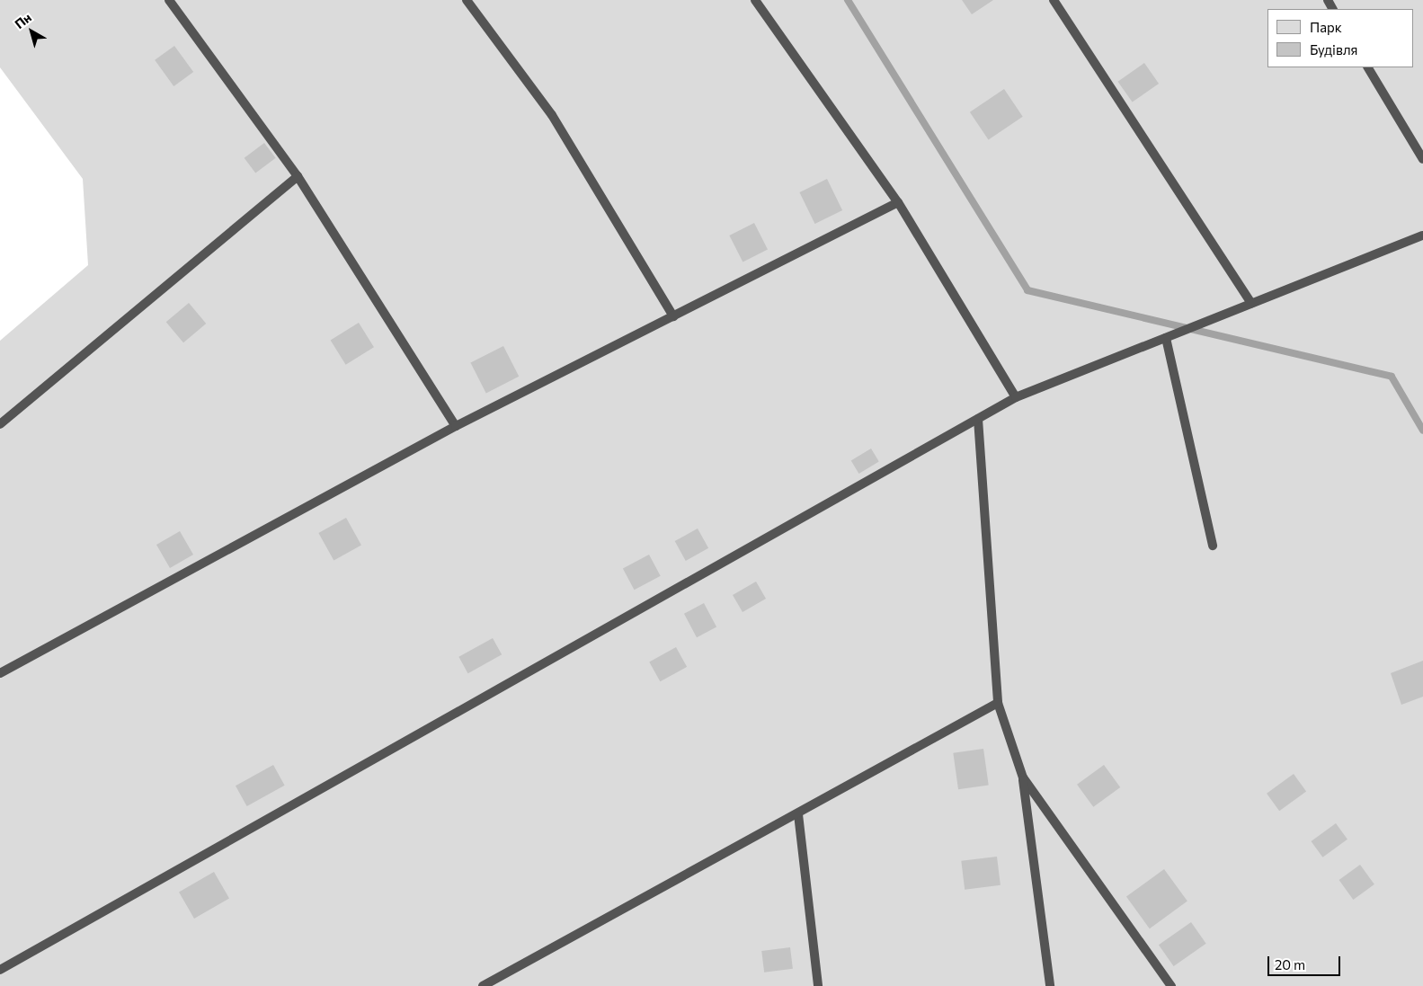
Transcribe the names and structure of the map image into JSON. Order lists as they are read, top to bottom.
{
  "legend": ["Парк", "Будівля"],
  "scale_bar": "20 m",
  "north": "top left"
}
